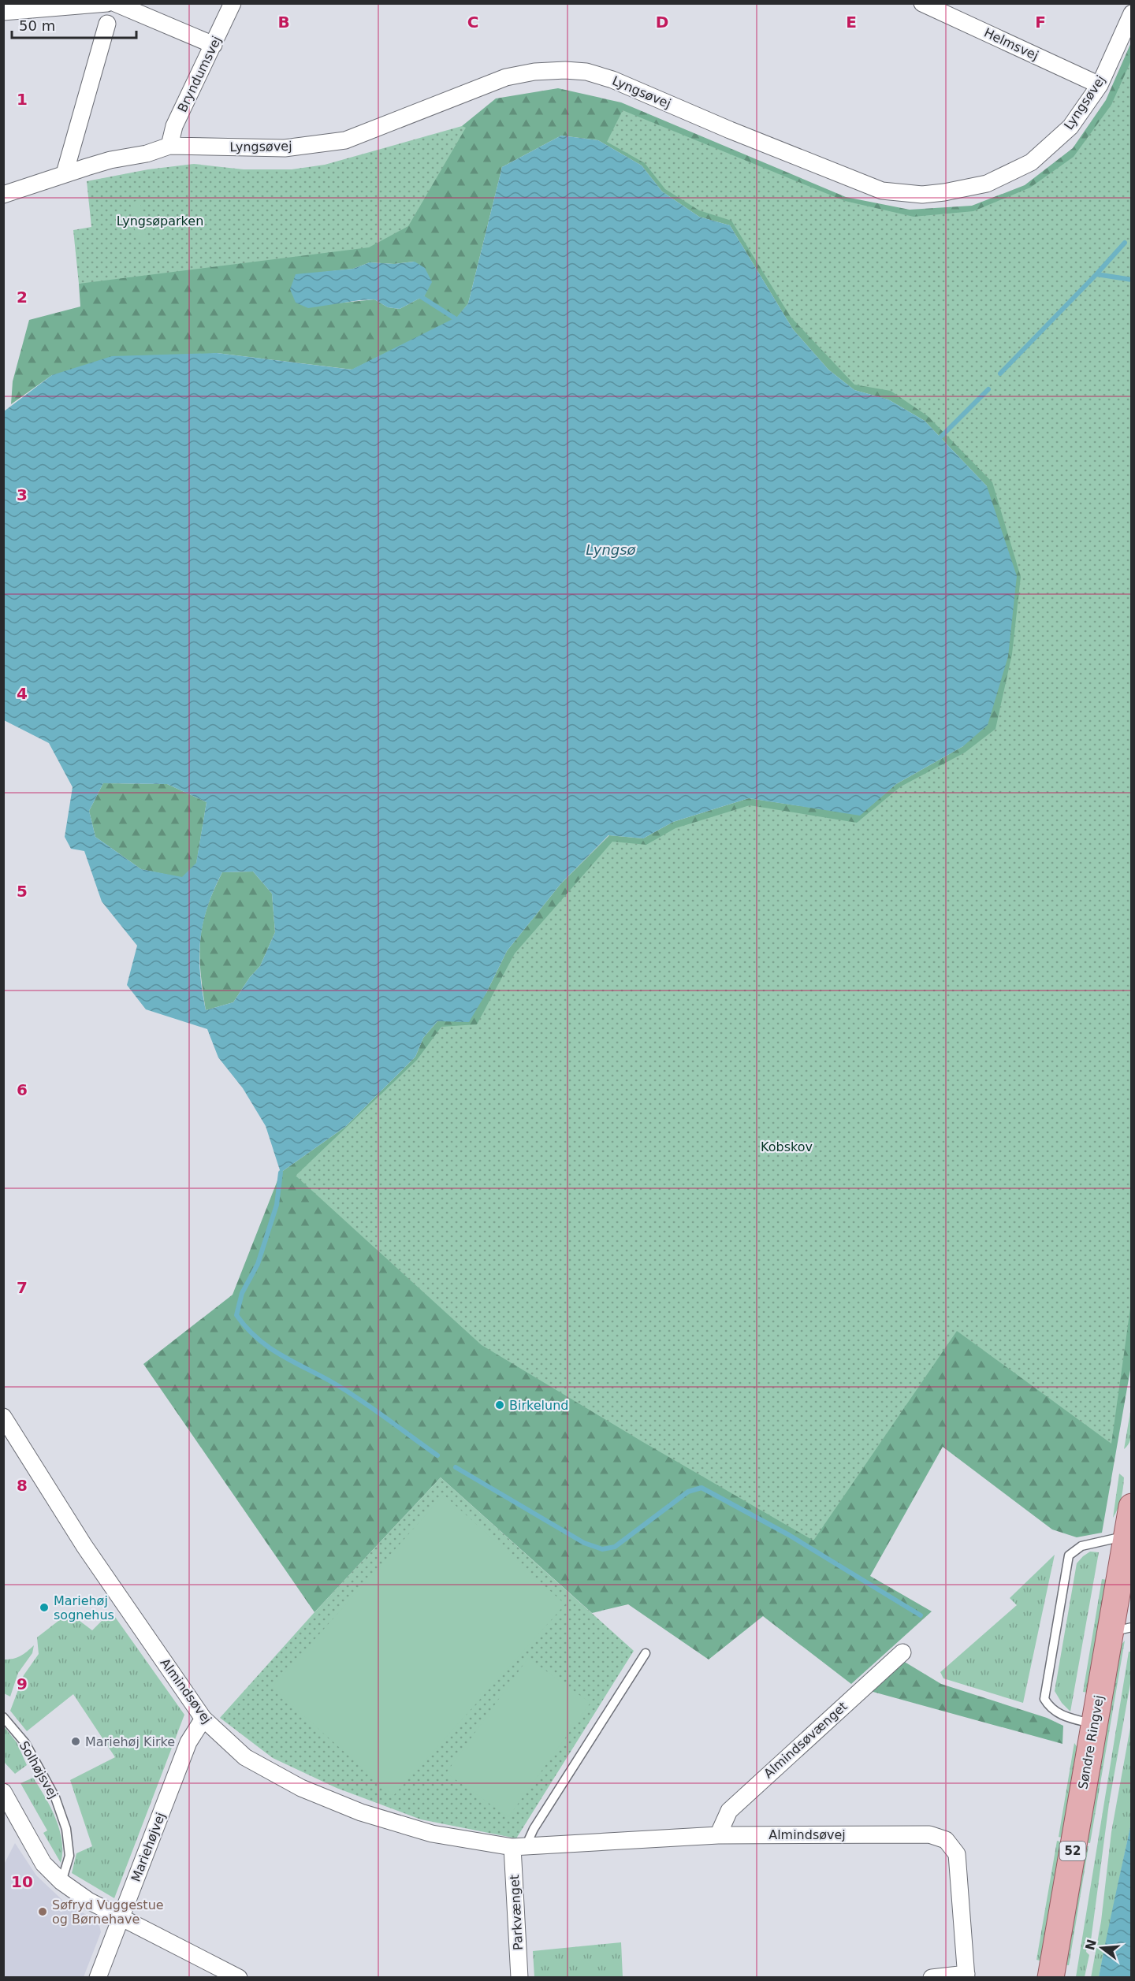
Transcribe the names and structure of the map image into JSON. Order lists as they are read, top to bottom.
{
  "streets": {
    "main road": ["Søndre Ringvej", "52"],
    "street": [
      "Helmsvej",
      "Bryndumsvej",
      "Lyngsøvej",
      "Almindsøvej",
      "Almindsøvænget",
      "Mariehøjvej",
      "Parkvænget"
    ],
    "lane": ["Solhøjsvej"]
  },
  "crossings": [
    ["Helmsvej", "Lyngsøvej"],
    ["Bryndumsvej", "Lyngsøvej"],
    ["Almindsøvej", "Almindsøvænget"],
    ["Almindsøvej", "Mariehøjvej"],
    ["Almindsøvej", "Parkvænget"]
  ],
  "water": ["Lyngsø"],
  "parks": ["Lyngsøparken", "Kobskov"],
  "places": [
    "Birkelund",
    "Mariehøj sognehus",
    "Mariehøj Kirke",
    "Søfryd Vuggestue og Børnehave"
  ],
  "scale_bar": "50 m",
  "north": "left",
  "grid": {
    "columns": [
      "B",
      "C",
      "D",
      "E",
      "F"
    ],
    "rows": [
      "1",
      "2",
      "3",
      "4",
      "5",
      "6",
      "7",
      "8",
      "9",
      "10"
    ]
  }
}
